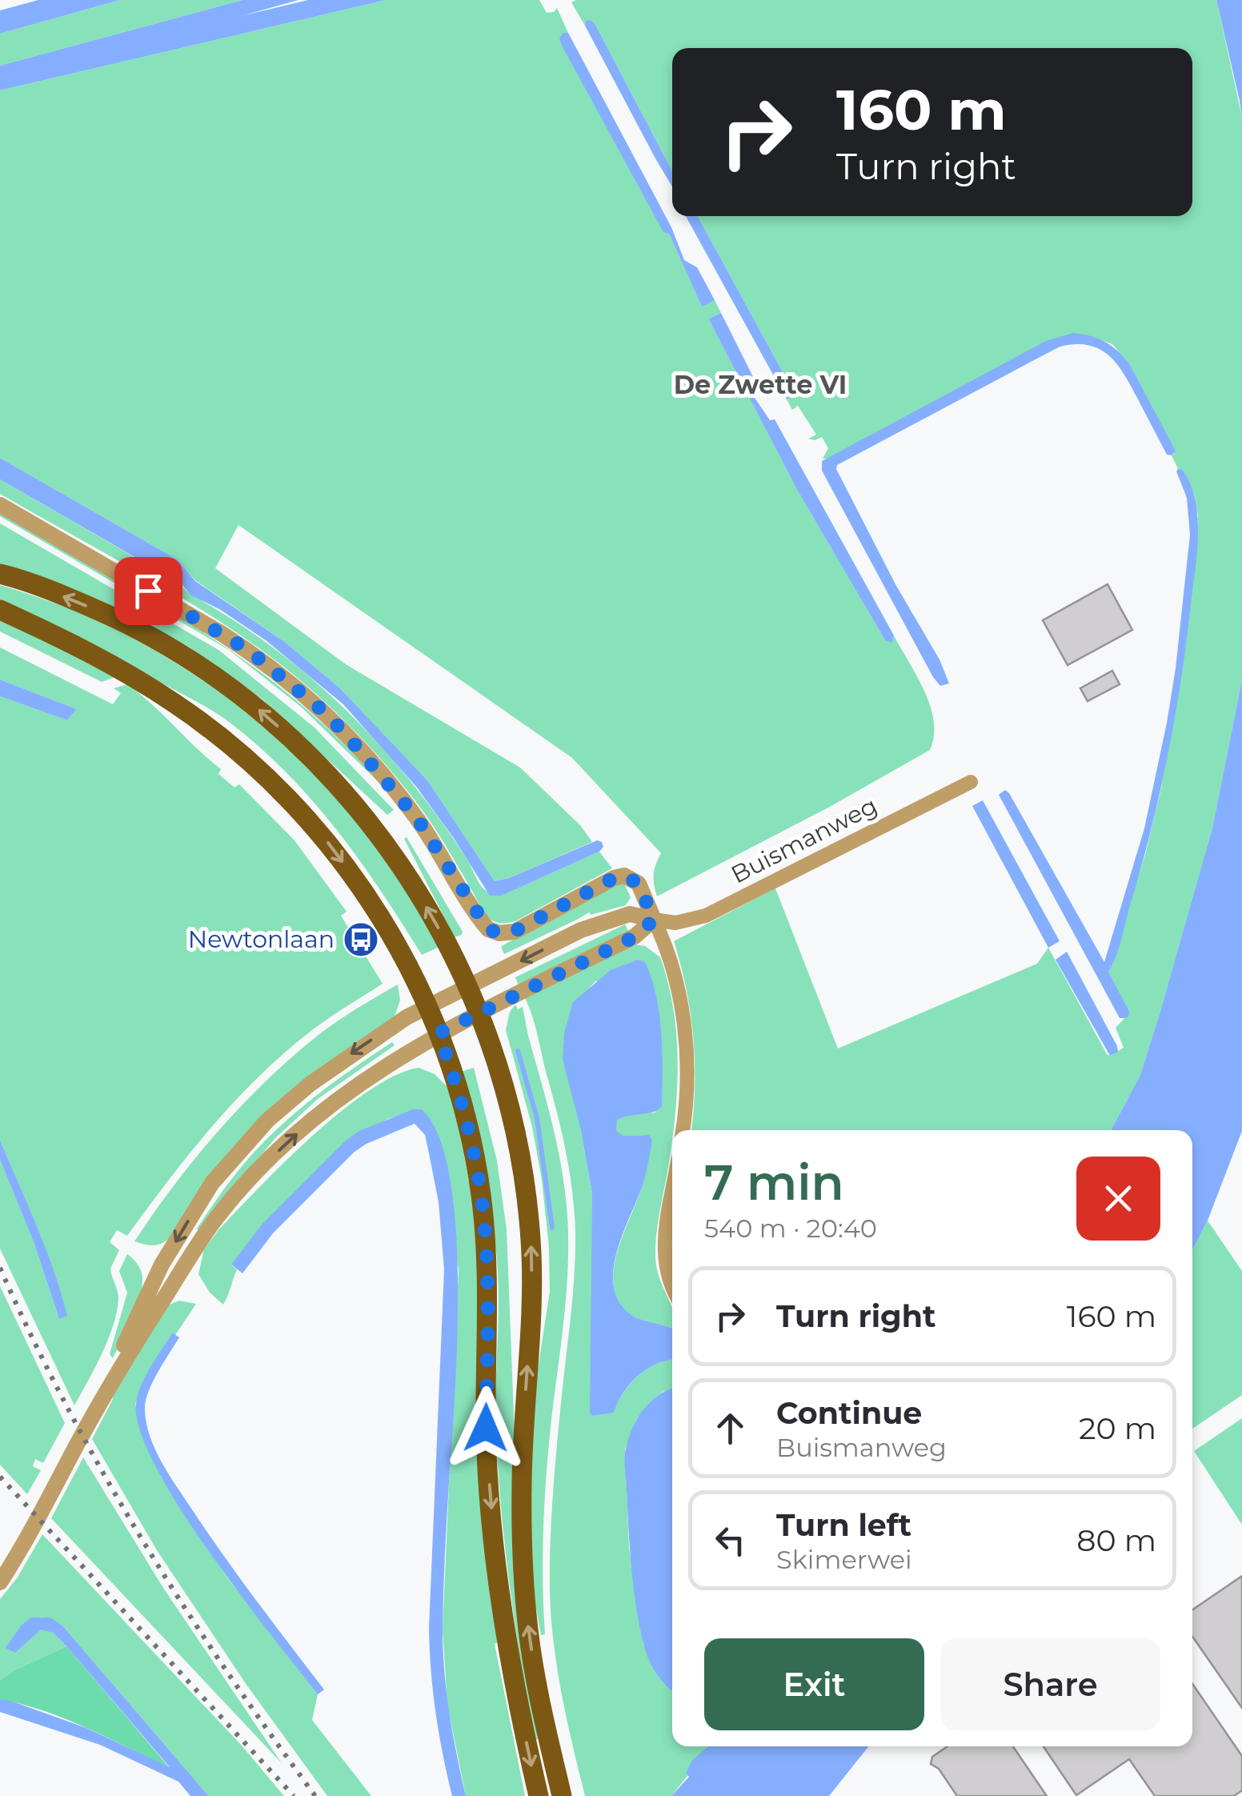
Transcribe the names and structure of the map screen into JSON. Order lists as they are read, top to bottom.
{
  "streets": {
    "street": ["Buismanweg"]
  },
  "districts": ["De Zwette VI"],
  "places": {
    "bus stop": ["Newtonlaan"]
  },
  "page": {
    "turn": ["160 m", "Turn right"],
    "heading": ["7 min", "540 m · 20:40"],
    "list": [
      {
        "name": "Turn right",
        "value": "160 m"
      },
      {
        "name": "Continue",
        "note": "Buismanweg",
        "value": "20 m"
      },
      {
        "name": "Turn left",
        "note": "Skimerwei",
        "value": "80 m"
      }
    ],
    "buttons": ["Exit", "Share"]
  }
}
